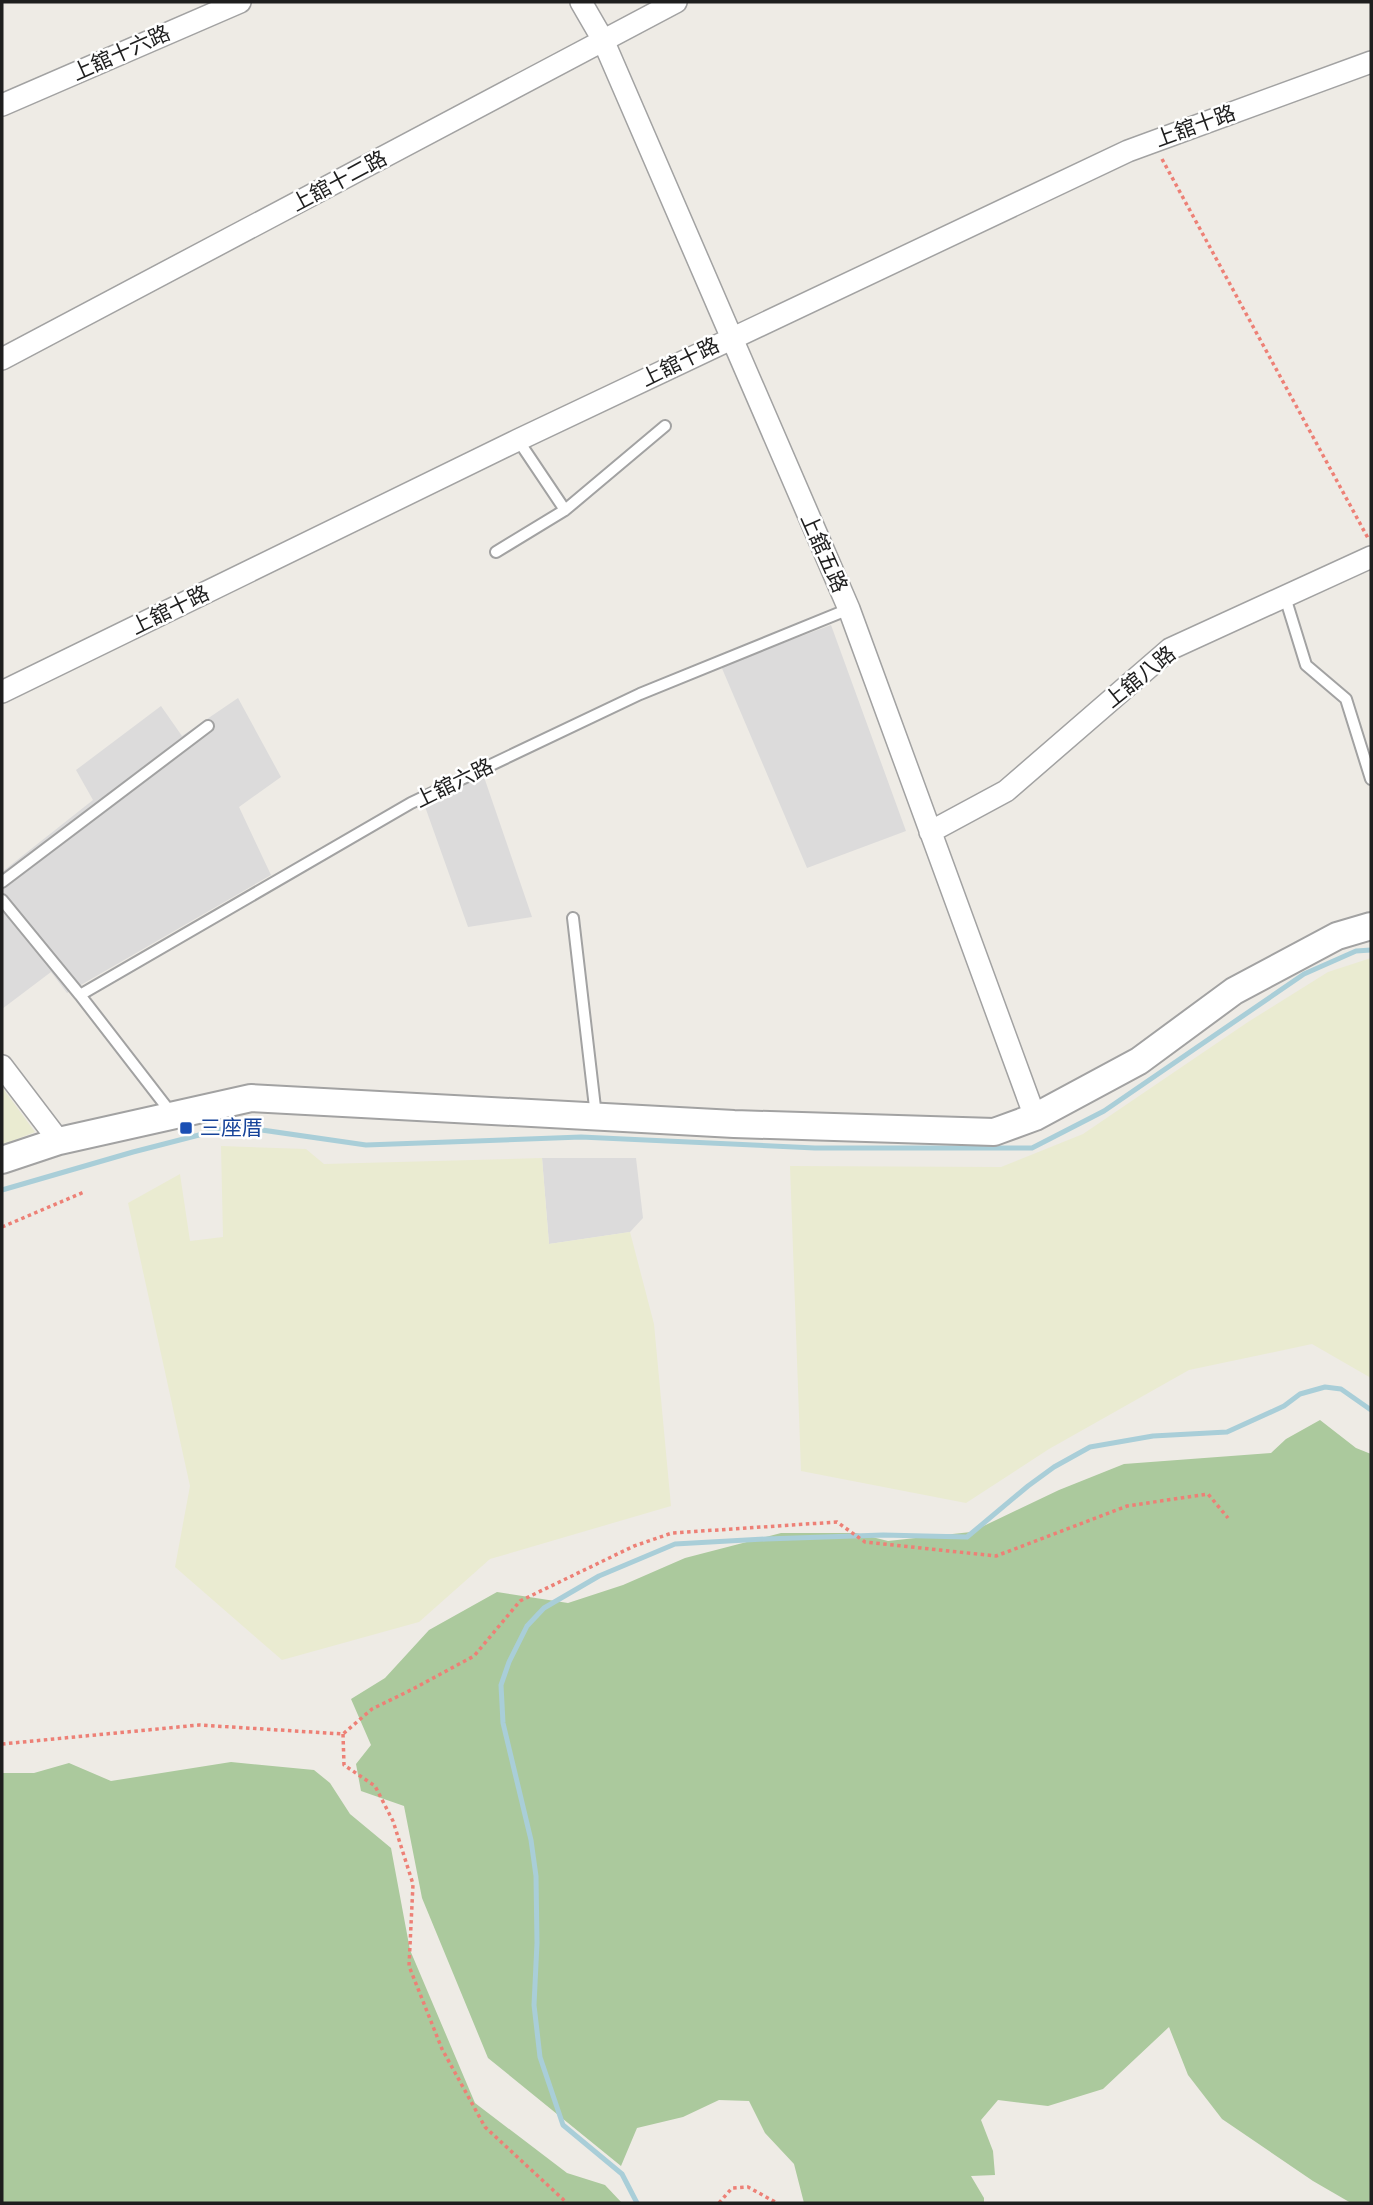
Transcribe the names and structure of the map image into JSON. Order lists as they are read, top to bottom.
{
  "streets": {
    "street": [
      "上舘十六路",
      "上舘十路",
      "上舘十二路",
      "上舘五路",
      "上舘八路"
    ],
    "lane": ["上舘六路"]
  },
  "crossings": [
    ["上舘十路", "上舘五路"],
    ["上舘十二路", "上舘五路"],
    ["上舘五路", "上舘八路"],
    ["上舘五路", "上舘六路"]
  ],
  "places": {
    "transit": ["三座厝"]
  }
}
